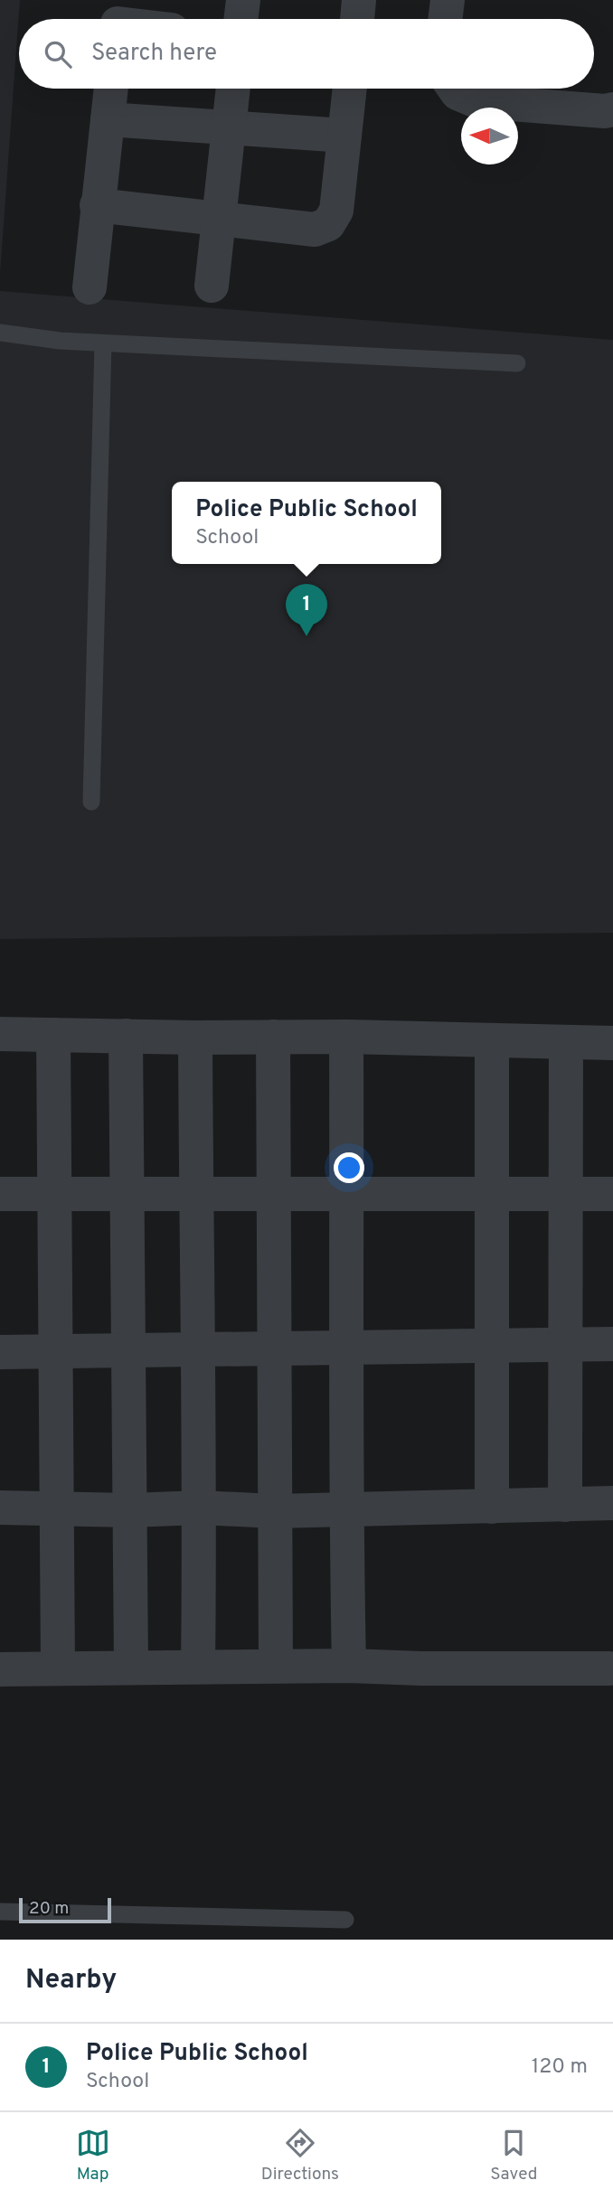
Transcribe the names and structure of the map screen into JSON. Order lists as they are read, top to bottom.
{
  "scale_bar": "20 m",
  "north": "left",
  "page": {
    "search": "Search here",
    "popup": ["Police Public School", "School"],
    "pins": "1",
    "scale": "20 m",
    "heading": "Nearby",
    "list": [
      {
        "mark": "1",
        "name": "Police Public School",
        "note": "School",
        "value": "120 m"
      }
    ],
    "nav": ["Map", "Directions", "Saved"]
  }
}
